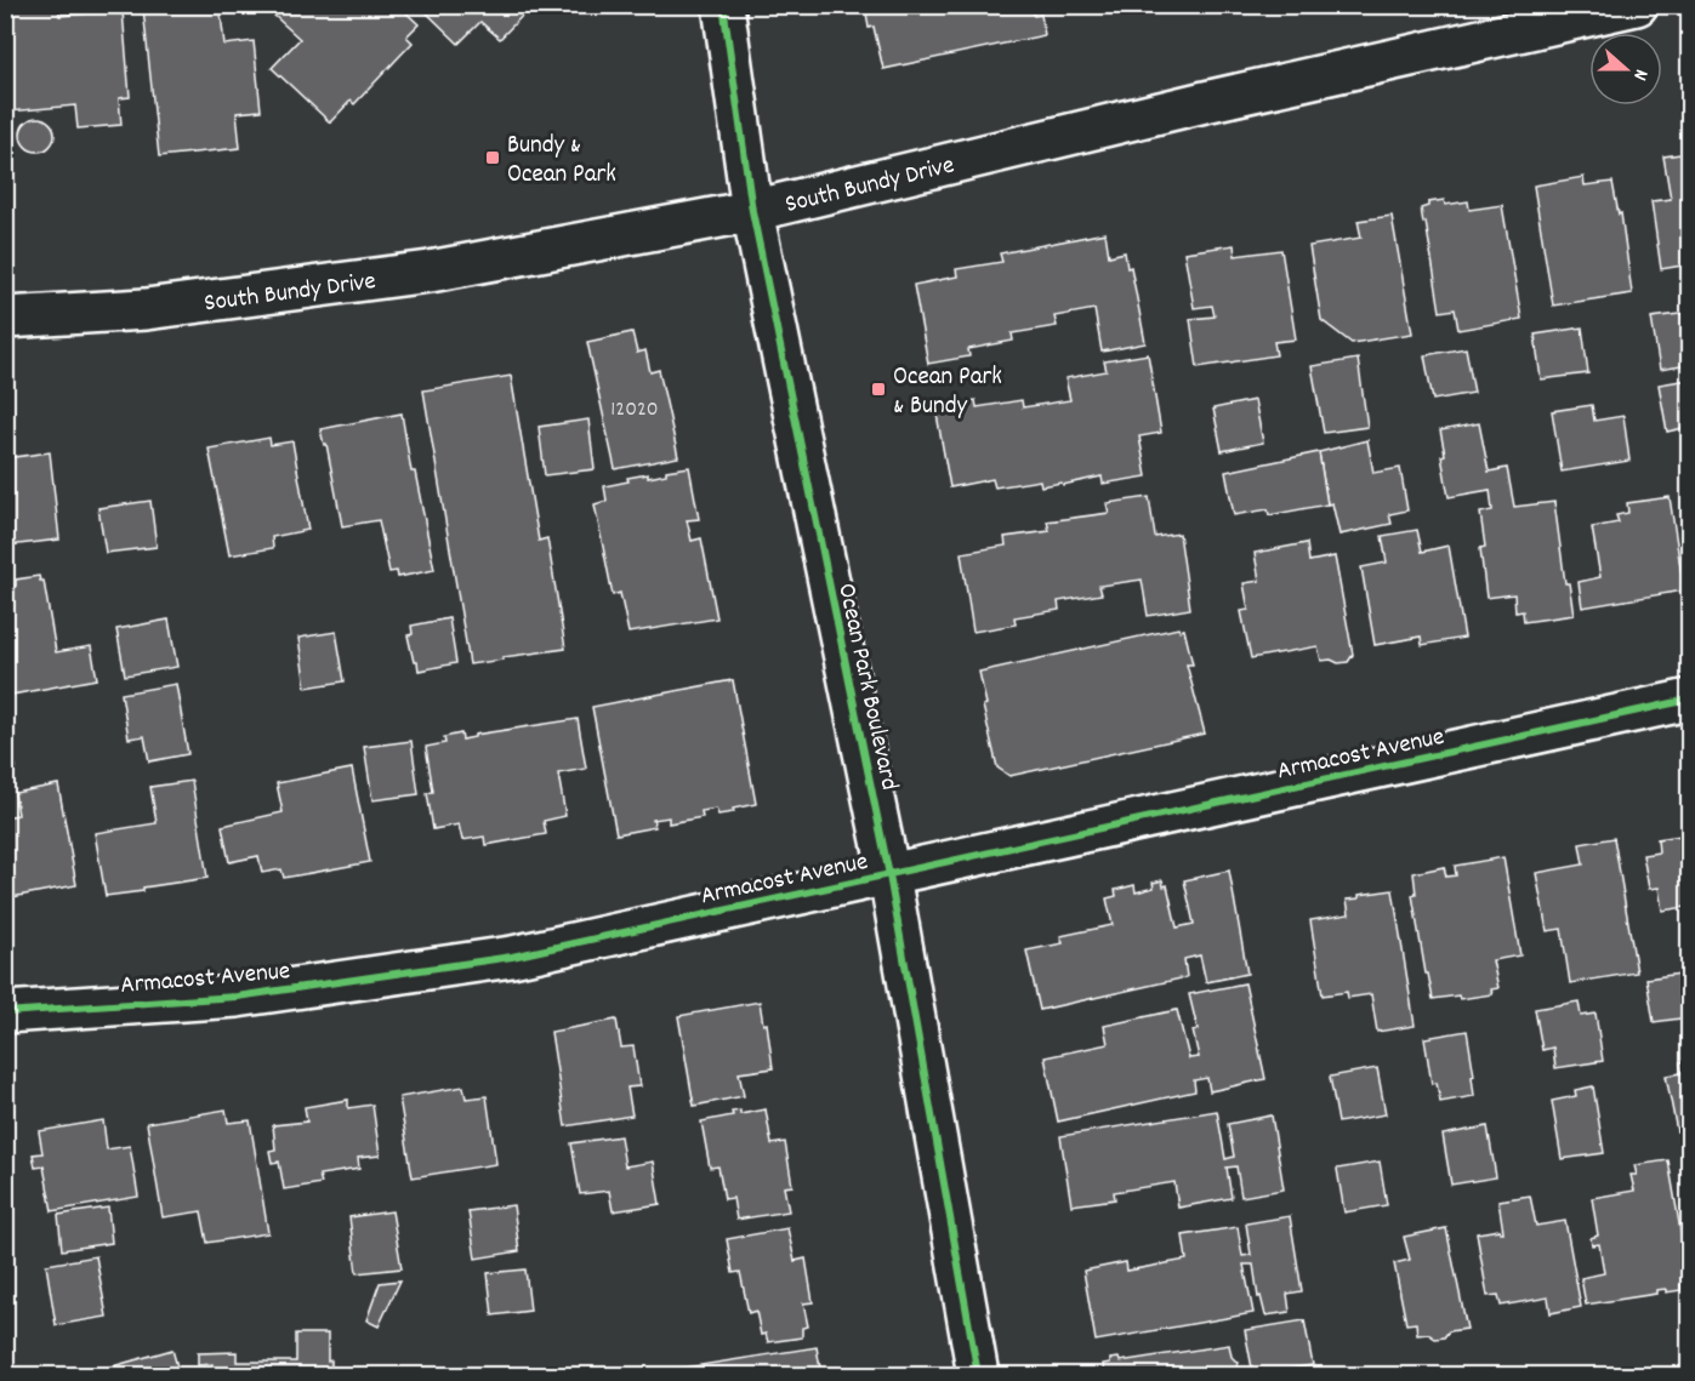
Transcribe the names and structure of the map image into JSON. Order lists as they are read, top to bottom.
{
  "streets": {
    "main road": ["South Bundy Drive", "Ocean Park Boulevard", "Armacost Avenue"]
  },
  "crossings": [
    ["South Bundy Drive", "Ocean Park Boulevard"],
    ["Ocean Park Boulevard", "Armacost Avenue"]
  ],
  "places": {
    "transit": ["Bundy & Ocean Park", "Ocean Park & Bundy"]
  },
  "house_numbers": ["12020"],
  "north": "right"
}
